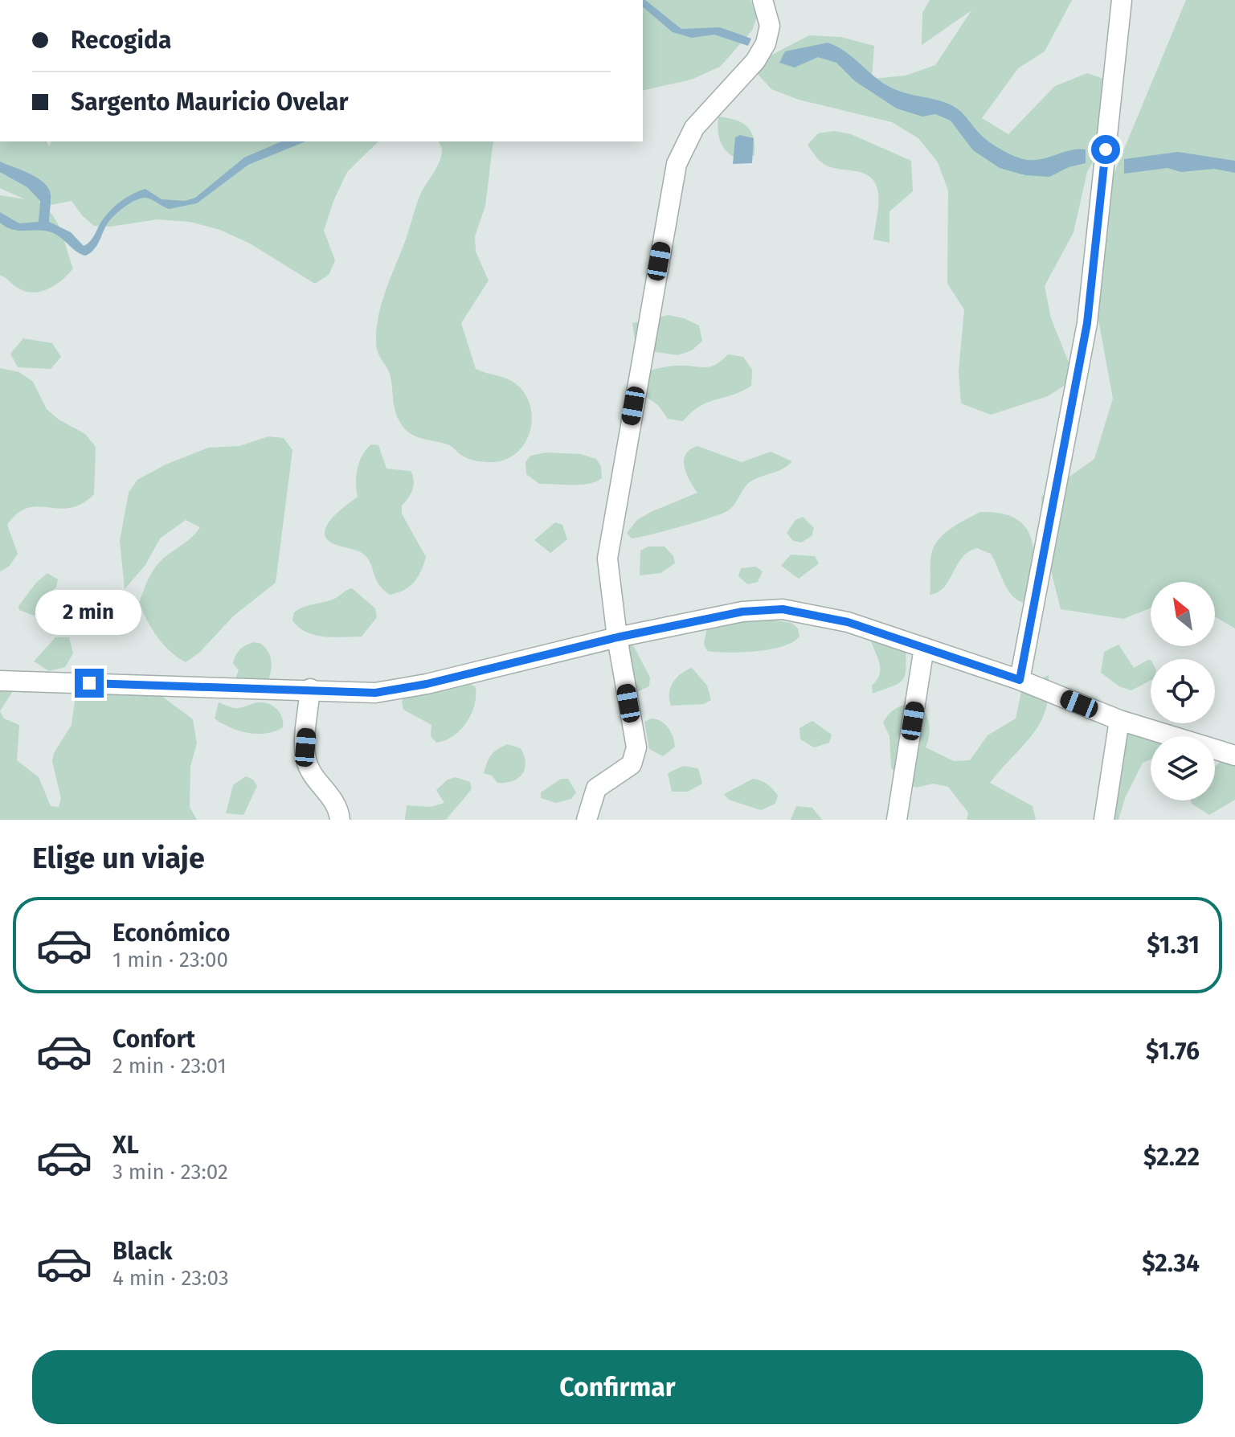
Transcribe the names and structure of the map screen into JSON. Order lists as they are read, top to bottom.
{
  "north": "top left",
  "page": {
    "banner": ["Recogida", "Sargento Mauricio Ovelar"],
    "bubble": "2 min",
    "heading": "Elige un viaje",
    "list": [
      {
        "name": "Económico",
        "note": "1 min · 23:00",
        "value": "$1.31"
      },
      {
        "name": "Confort",
        "note": "2 min · 23:01",
        "value": "$1.76"
      },
      {
        "name": "XL",
        "note": "3 min · 23:02",
        "value": "$2.22"
      },
      {
        "name": "Black",
        "note": "4 min · 23:03",
        "value": "$2.34"
      }
    ],
    "buttons": "Confirmar"
  }
}
